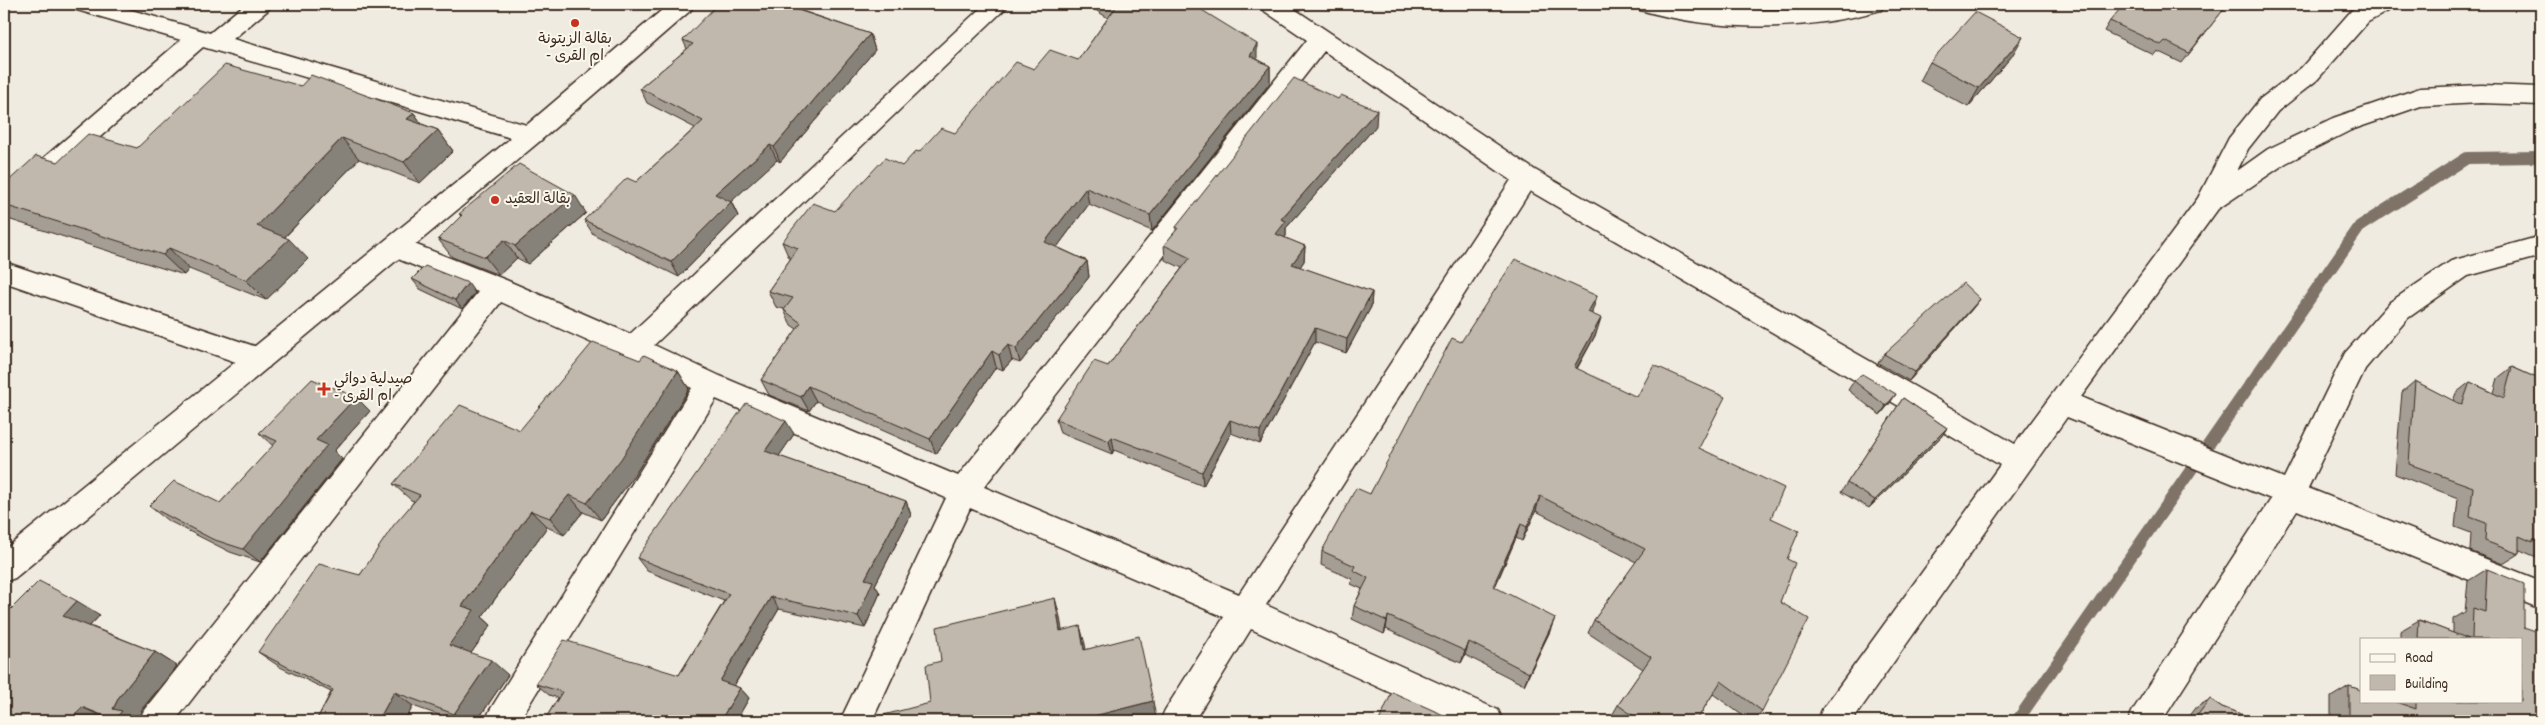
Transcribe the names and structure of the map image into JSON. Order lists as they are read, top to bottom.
{
  "places": {
    "other": ["بقالة الزيتونة - ام القرى", "بقالة العقيد"],
    "health": ["صيدلية دوائي - ام القرى"]
  },
  "legend": ["Road", "Building"]
}
